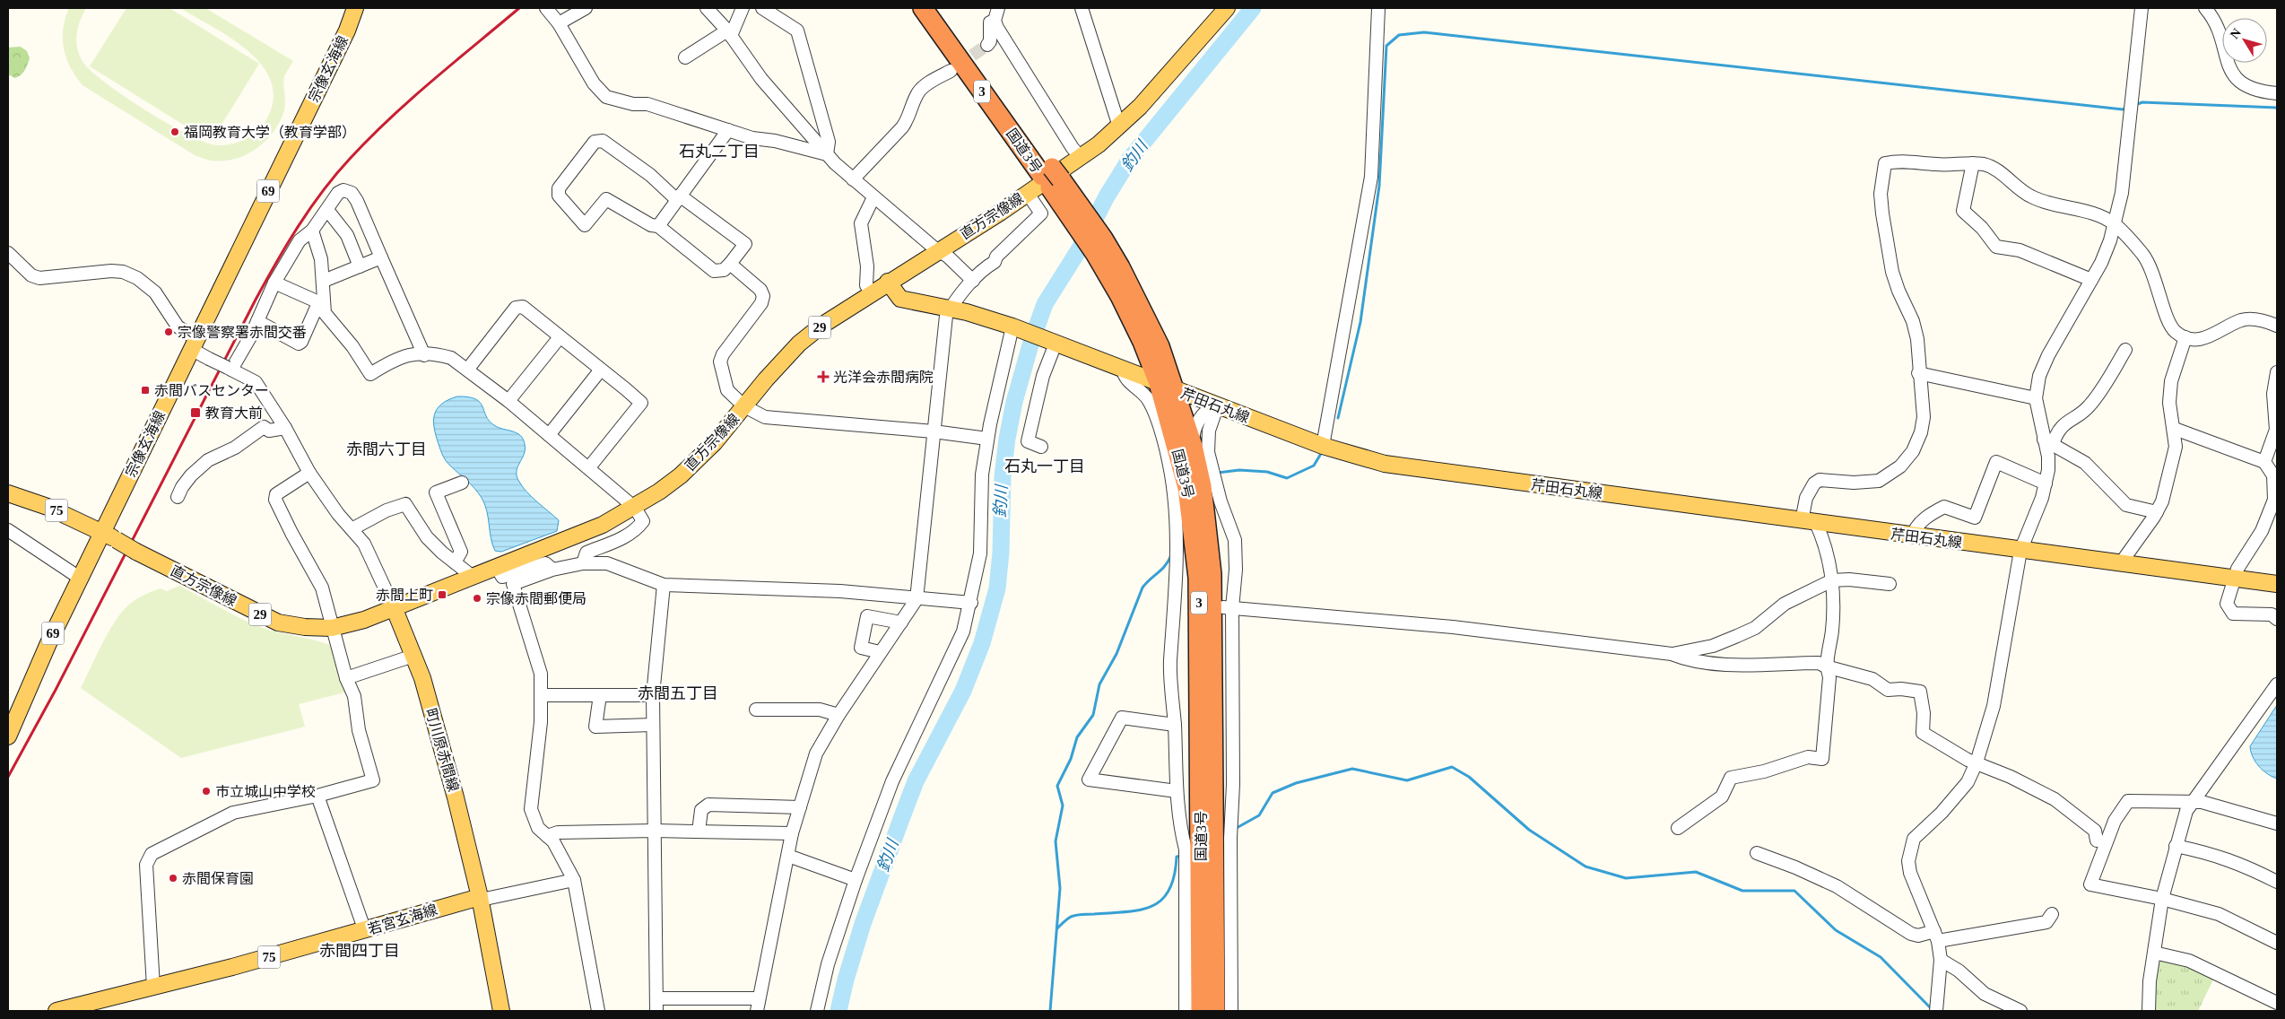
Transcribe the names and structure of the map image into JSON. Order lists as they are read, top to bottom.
{
  "streets": {
    "highway": ["3", "国道3号"],
    "main road": [
      "宗像玄海線",
      "69",
      "直方宗像線",
      "29",
      "芹田石丸線",
      "75",
      "町川原赤間線",
      "若宮玄海線"
    ]
  },
  "crossings": [
    ["宗像玄海線", "直方宗像線"],
    ["宗像玄海線", "75"],
    ["国道3号", "芹田石丸線"],
    ["直方宗像線", "芹田石丸線"],
    ["直方宗像線", "75"],
    ["直方宗像線", "町川原赤間線"],
    ["町川原赤間線", "若宮玄海線"]
  ],
  "districts": [
    "石丸二丁目",
    "赤間六丁目",
    "石丸一丁目",
    "赤間五丁目",
    "赤間四丁目"
  ],
  "water": ["釣川"],
  "places": {
    "other": [
      "福岡教育大学（教育学部）",
      "宗像警察署赤間交番",
      "宗像赤間郵便局",
      "市立城山中学校",
      "赤間保育園"
    ],
    "health": ["光洋会赤間病院"],
    "transit": ["赤間バスセンター", "教育大前", "赤間上町"]
  },
  "north": "top left"
}
